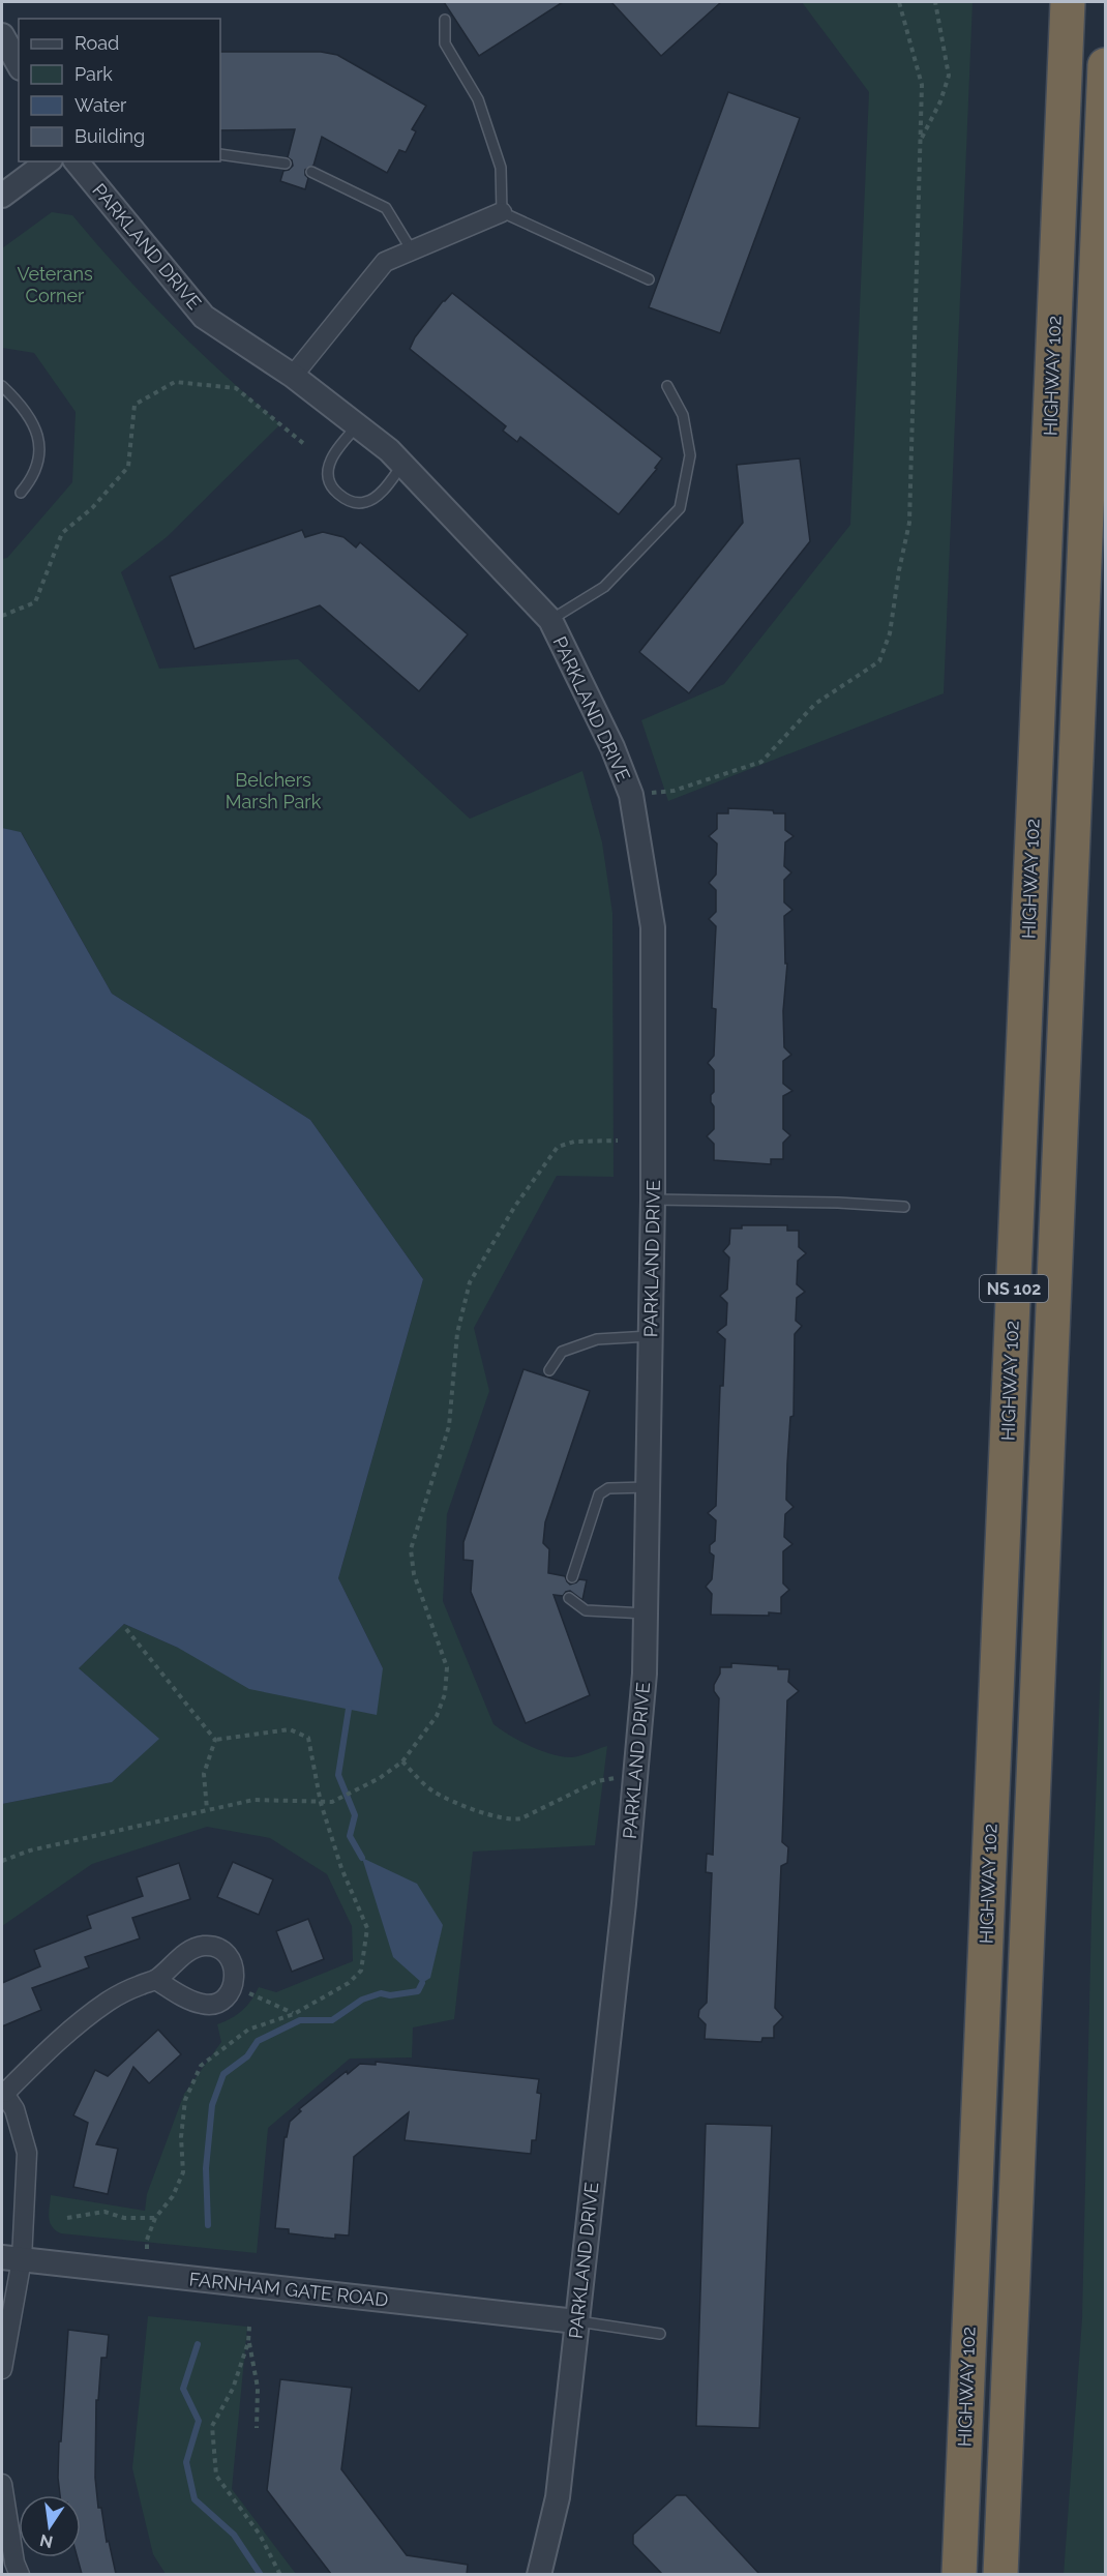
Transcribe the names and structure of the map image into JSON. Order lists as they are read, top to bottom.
{
  "streets": {
    "highway": ["HIGHWAY 102", "NS 102"],
    "street": ["PARKLAND DRIVE", "FARNHAM GATE ROAD"]
  },
  "crossings": [
    ["PARKLAND DRIVE", "FARNHAM GATE ROAD"]
  ],
  "parks": ["Veterans Corner", "Belchers Marsh Park"],
  "legend": [
    "Road",
    "Park",
    "Water",
    "Building"
  ],
  "north": "bottom"
}
